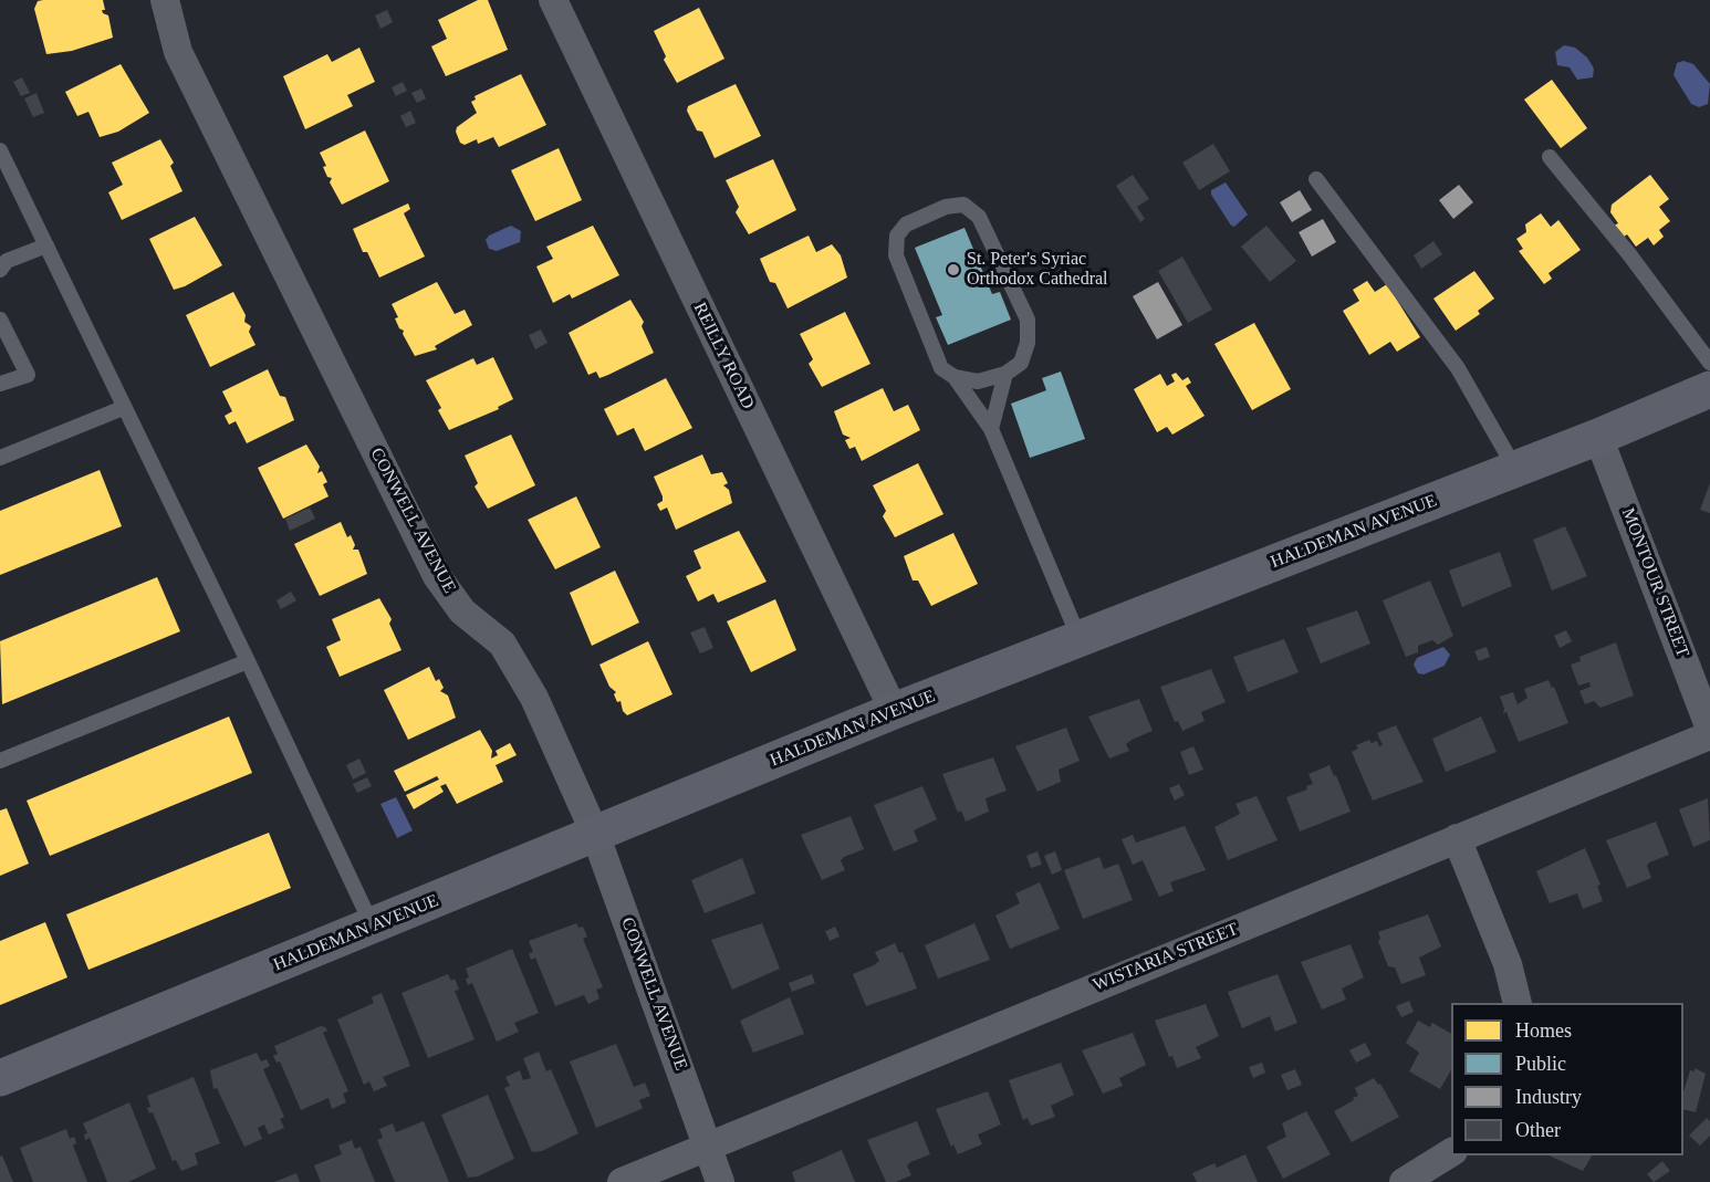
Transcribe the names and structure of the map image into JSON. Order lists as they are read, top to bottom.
{
  "streets": {
    "main road": ["HALDEMAN AVENUE"],
    "street": [
      "REILLY ROAD",
      "CONWELL AVENUE",
      "MONTOUR STREET",
      "WISTARIA STREET"
    ]
  },
  "crossings": [
    ["REILLY ROAD", "HALDEMAN AVENUE"],
    ["CONWELL AVENUE", "HALDEMAN AVENUE"],
    ["CONWELL AVENUE", "WISTARIA STREET"],
    ["HALDEMAN AVENUE", "MONTOUR STREET"]
  ],
  "places": ["St. Peter's Syriac Orthodox Cathedral"],
  "legend": [
    "Homes",
    "Public",
    "Industry",
    "Other"
  ]
}
